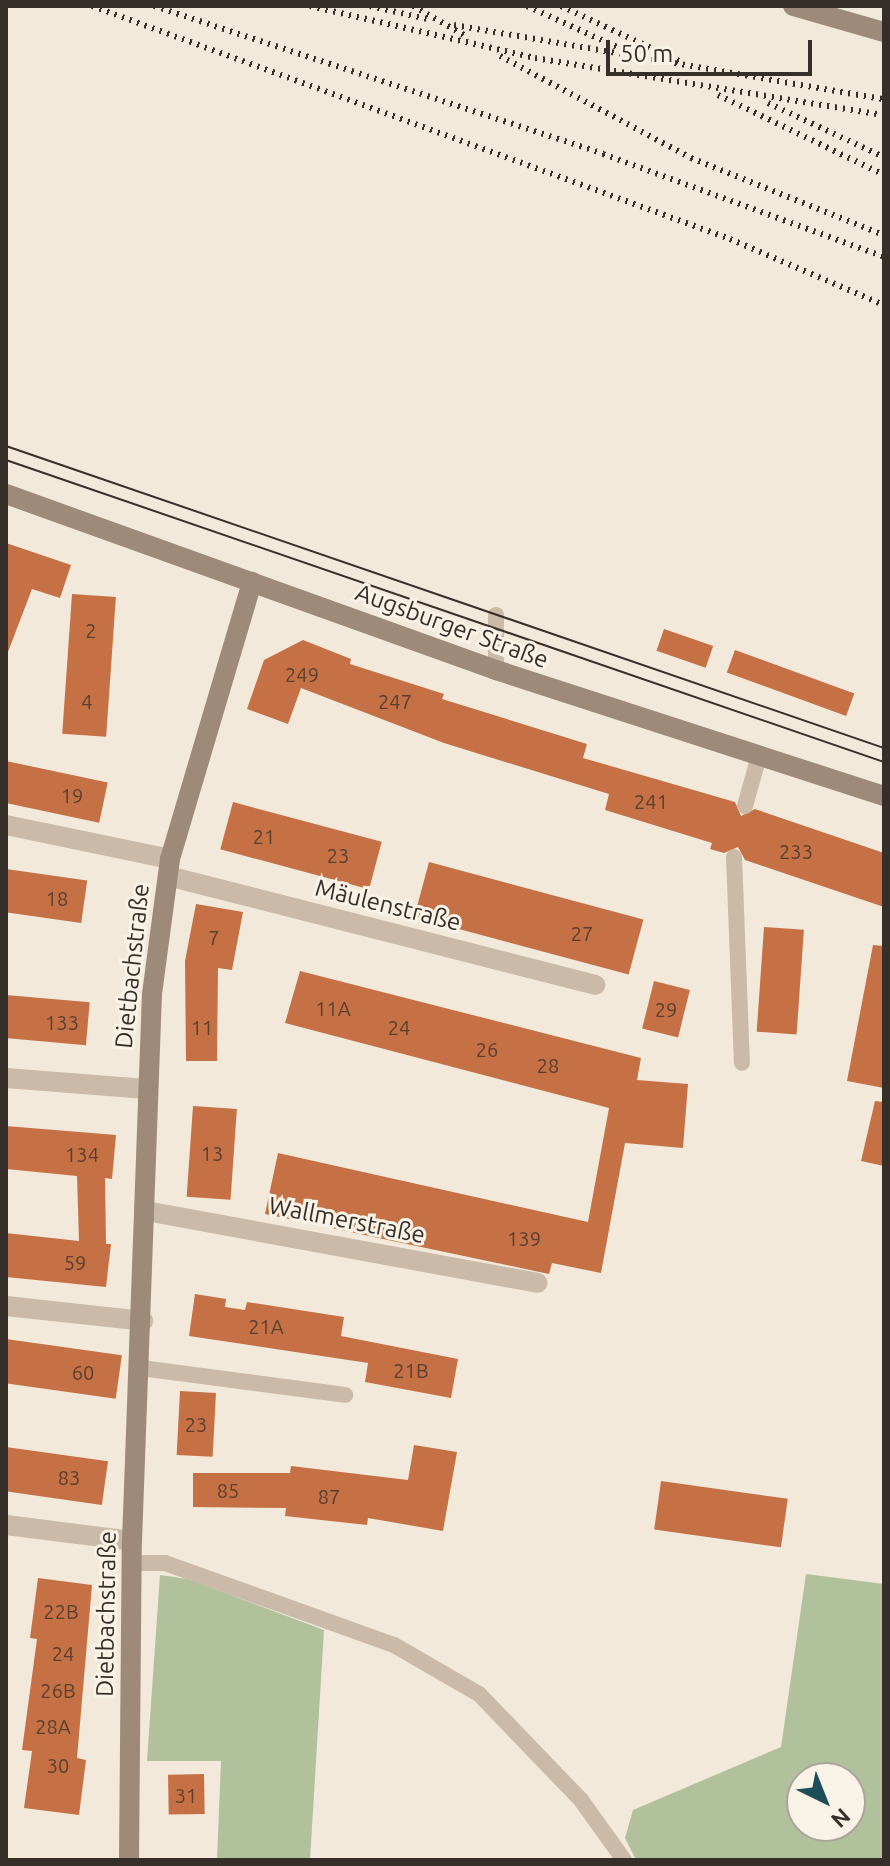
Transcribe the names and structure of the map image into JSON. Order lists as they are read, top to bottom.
{
  "streets": {
    "main road": ["Augsburger Straße", "Dietbachstraße"],
    "street": ["Mäulenstraße", "Wallmerstraße"]
  },
  "crossings": [
    ["Augsburger Straße", "Dietbachstraße"],
    ["Mäulenstraße", "Dietbachstraße"],
    ["Dietbachstraße", "Wallmerstraße"]
  ],
  "house_numbers": [
    "2",
    "249",
    "4",
    "247",
    "19",
    "241",
    "21",
    "233",
    "23",
    "18",
    "27",
    "7",
    "11A",
    "29",
    "133",
    "11",
    "24",
    "26",
    "28",
    "13",
    "134",
    "139",
    "59",
    "21A",
    "21B",
    "60",
    "23",
    "83",
    "85",
    "87",
    "22B",
    "24",
    "26B",
    "28A",
    "30",
    "31"
  ],
  "scale_bar": "50 m",
  "north": "bottom right"
}
